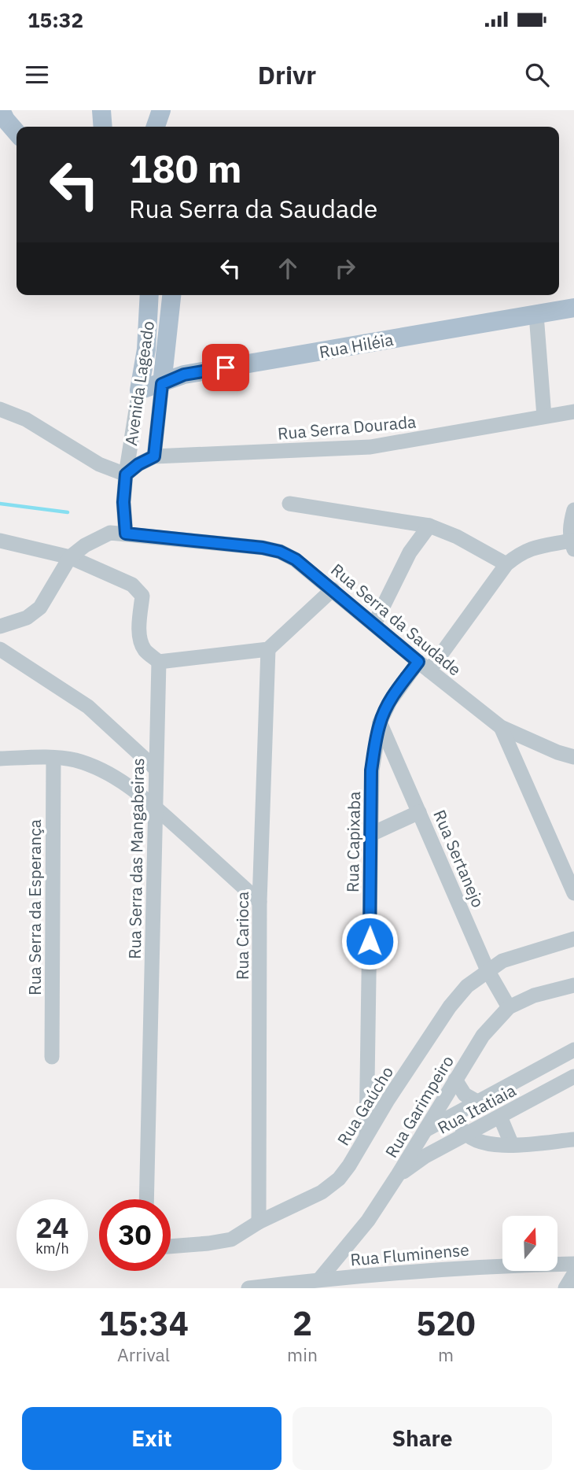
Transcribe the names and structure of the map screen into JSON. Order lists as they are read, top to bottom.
{
  "streets": {
    "main road": ["Rua Hiléia", "Avenida Lageado"],
    "street": [
      "Rua Serra Dourada",
      "Rua Serra da Saudade",
      "Rua Capixaba",
      "Rua Serra das Mangabeiras",
      "Rua Sertanejo",
      "Rua Serra da Esperança",
      "Rua Carioca",
      "Rua Gaúcho",
      "Rua Garimpeiro",
      "Rua Itatiaia",
      "Rua Fluminense"
    ]
  },
  "crossings": [
    ["Rua Hiléia", "Avenida Lageado"],
    ["Avenida Lageado", "Rua Serra Dourada"],
    ["Rua Serra da Saudade", "Rua Capixaba"],
    ["Rua Capixaba", "Rua Sertanejo"],
    ["Rua Capixaba", "Rua Gaúcho"],
    ["Rua Sertanejo", "Rua Gaúcho"],
    ["Rua Sertanejo", "Rua Garimpeiro"],
    ["Rua Carioca", "Rua Gaúcho"],
    ["Rua Garimpeiro", "Rua Itatiaia"],
    ["Rua Garimpeiro", "Rua Fluminense"]
  ],
  "north": "top",
  "page": {
    "status": "15:32",
    "header": "Drivr",
    "turn": ["180 m", "Rua Serra da Saudade"],
    "speed": "24 km/h",
    "limit": "30",
    "eta": [
      "15:34",
      "Arrival",
      "2",
      "min",
      "520",
      "m"
    ],
    "buttons": ["Exit", "Share"]
  }
}
